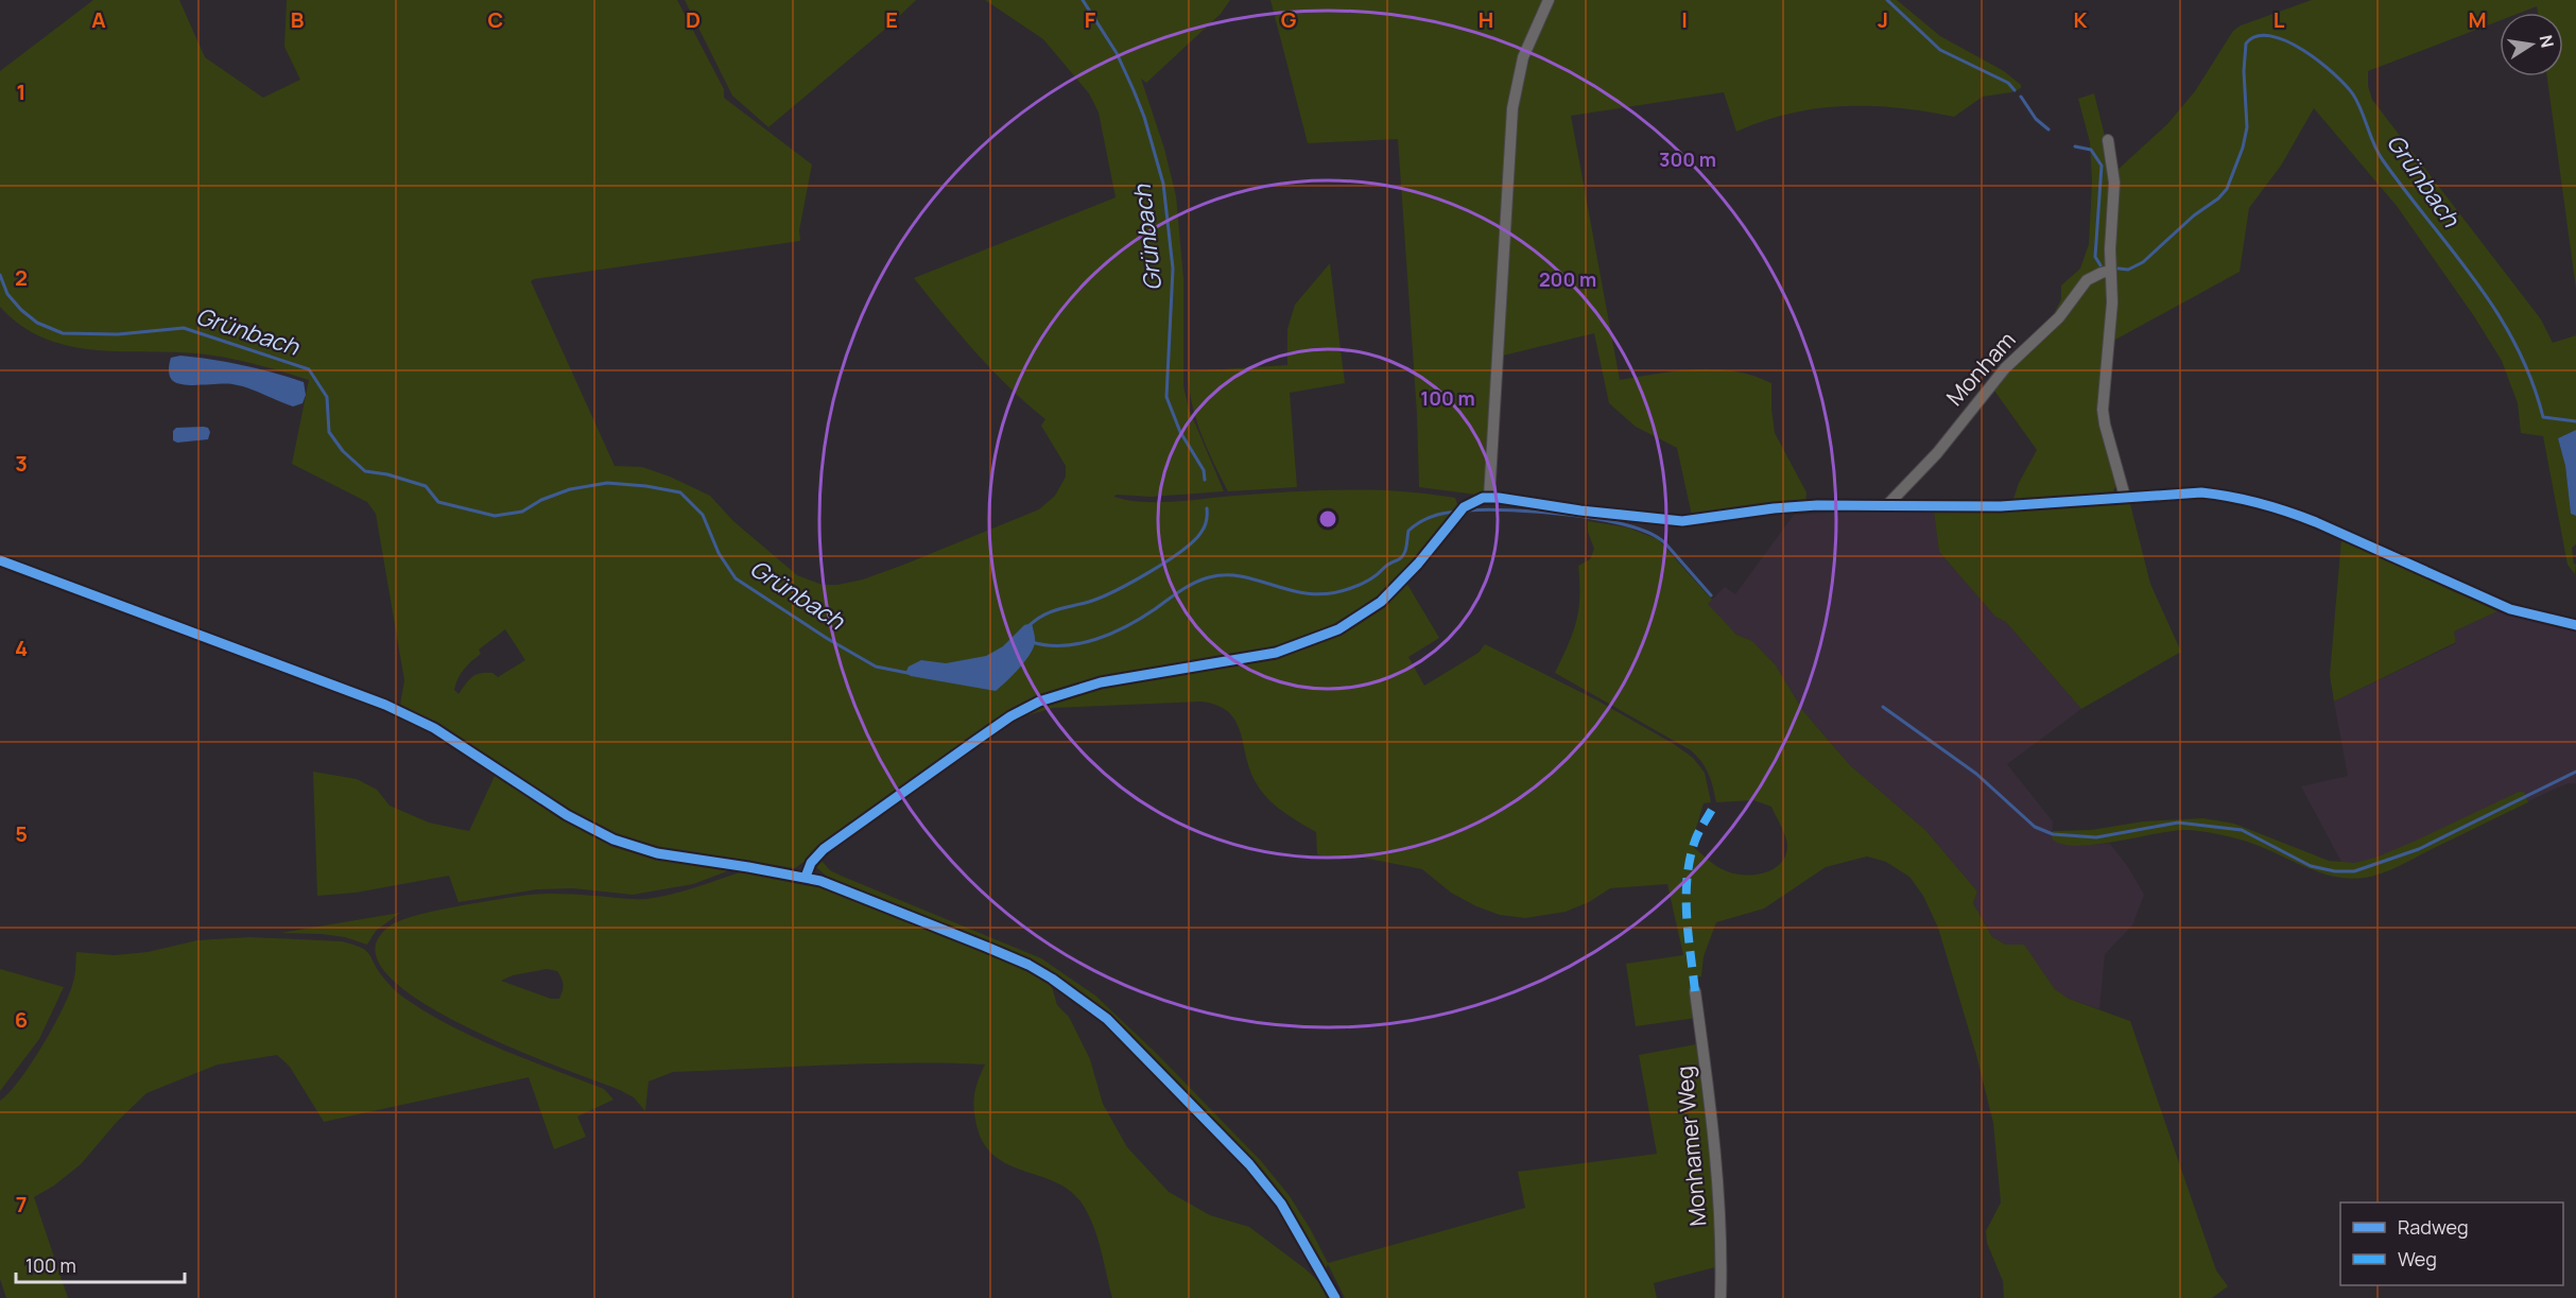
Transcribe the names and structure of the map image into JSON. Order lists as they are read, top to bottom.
{
  "streets": {
    "street": ["Monham", "Monhamer Weg"]
  },
  "water": ["Grünbach"],
  "legend": ["Radweg", "Weg"],
  "scale_bar": "100 m",
  "north": "right",
  "grid": {
    "columns": [
      "A",
      "B",
      "C",
      "D",
      "E",
      "F",
      "G",
      "H",
      "I",
      "J",
      "K",
      "L",
      "M"
    ],
    "rows": [
      "1",
      "2",
      "3",
      "4",
      "5",
      "6",
      "7"
    ]
  },
  "rings": ["300 m", "200 m", "100 m"]
}
